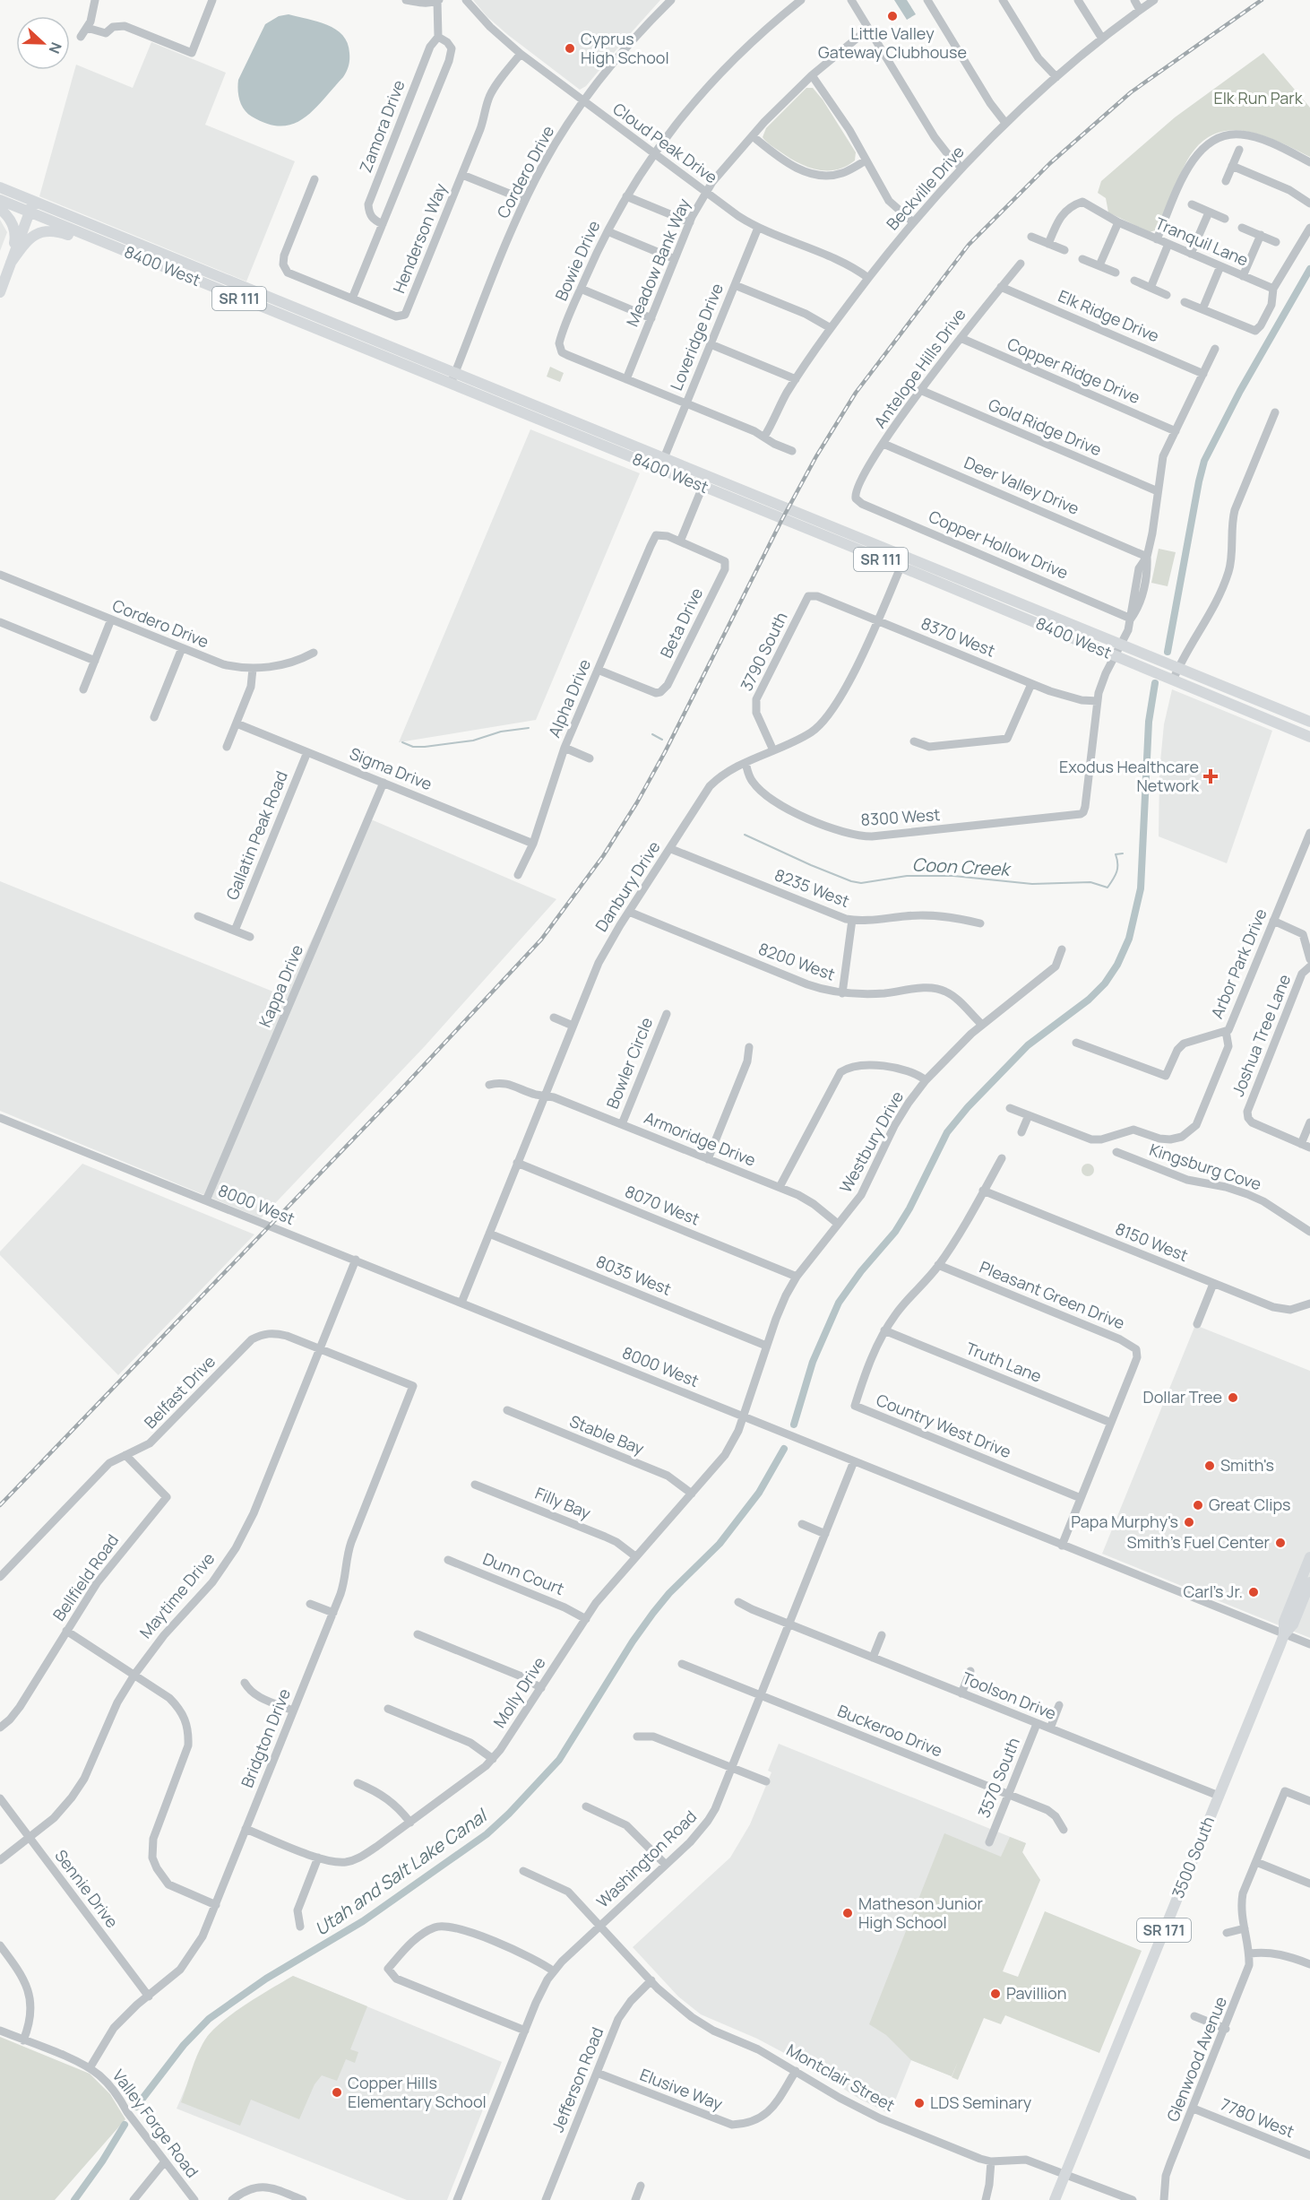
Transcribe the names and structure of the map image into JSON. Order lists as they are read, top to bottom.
{
  "streets": {
    "main road": [
      "8400 West",
      "SR 111",
      "3500 South",
      "SR 171"
    ],
    "street": [
      "Zamora Drive",
      "Cloud Peak Drive",
      "Cordero Drive",
      "Beckville Drive",
      "Henderson Way",
      "Tranquil Lane",
      "Bowie Drive",
      "Meadow Bank Way",
      "Elk Ridge Drive",
      "Loveridge Drive",
      "Antelope Hills Drive",
      "Copper Ridge Drive",
      "Gold Ridge Drive",
      "Deer Valley Drive",
      "Copper Hollow Drive",
      "Beta Drive",
      "8370 West",
      "3790 South",
      "Alpha Drive",
      "Sigma Drive",
      "8300 West",
      "Gallatin Peak Road",
      "Danbury Drive",
      "8235 West",
      "8200 West",
      "Arbor Park Drive",
      "Kappa Drive",
      "Joshua Tree Lane",
      "Bowler Circle",
      "Armoridge Drive",
      "Westbury Drive",
      "Kingsburg Cove",
      "8000 West",
      "8070 West",
      "8150 West",
      "8035 West",
      "Pleasant Green Drive",
      "Truth Lane",
      "Belfast Drive",
      "Country West Drive",
      "Stable Bay",
      "Filly Bay",
      "Dunn Court",
      "Bellfield Road",
      "Maytime Drive",
      "Molly Drive",
      "Toolson Drive",
      "Buckeroo Drive",
      "Bridgton Drive",
      "3570 South",
      "Washington Road",
      "Sennie Drive",
      "Glenwood Avenue",
      "Montclair Street",
      "Jefferson Road",
      "Elusive Way",
      "7780 West",
      "Valley Forge Road"
    ]
  },
  "crossings": [
    ["Cloud Peak Drive", "Cordero Drive"],
    ["Cloud Peak Drive", "Beckville Drive"],
    ["Cloud Peak Drive", "Henderson Way"],
    ["Cloud Peak Drive", "Bowie Drive"],
    ["Cloud Peak Drive", "Meadow Bank Way"],
    ["Cloud Peak Drive", "Loveridge Drive"],
    ["Cordero Drive", "8400 West"],
    ["Beckville Drive", "Bowie Drive"],
    ["Bowie Drive", "Meadow Bank Way"],
    ["Bowie Drive", "Loveridge Drive"],
    ["8400 West", "SR 111"],
    ["8400 West", "Loveridge Drive"],
    ["8400 West", "Danbury Drive"],
    ["Elk Ridge Drive", "Antelope Hills Drive"],
    ["Antelope Hills Drive", "Copper Ridge Drive"],
    ["Antelope Hills Drive", "Gold Ridge Drive"],
    ["Antelope Hills Drive", "Deer Valley Drive"],
    ["Antelope Hills Drive", "Copper Hollow Drive"],
    ["Beta Drive", "Alpha Drive"],
    ["8370 West", "3790 South"],
    ["8370 West", "8300 West"],
    ["8370 West", "Danbury Drive"],
    ["3790 South", "Danbury Drive"],
    ["Alpha Drive", "Sigma Drive"],
    ["Sigma Drive", "Gallatin Peak Road"],
    ["Sigma Drive", "Kappa Drive"],
    ["8300 West", "Danbury Drive"],
    ["Danbury Drive", "8235 West"],
    ["Danbury Drive", "8200 West"],
    ["Danbury Drive", "Armoridge Drive"],
    ["Danbury Drive", "8000 West"],
    ["Danbury Drive", "8070 West"],
    ["Danbury Drive", "8035 West"],
    ["8200 West", "Westbury Drive"],
    ["Kappa Drive", "8000 West"],
    ["Bowler Circle", "Armoridge Drive"],
    ["Armoridge Drive", "Westbury Drive"],
    ["Westbury Drive", "8000 West"],
    ["Westbury Drive", "8070 West"],
    ["Westbury Drive", "8035 West"],
    ["Westbury Drive", "Molly Drive"],
    ["8000 West", "Pleasant Green Drive"],
    ["8000 West", "Maytime Drive"],
    ["8000 West", "Molly Drive"],
    ["8000 West", "3500 South"],
    ["8000 West", "Washington Road"],
    ["8150 West", "Country West Drive"],
    ["Pleasant Green Drive", "Truth Lane"],
    ["Pleasant Green Drive", "Country West Drive"],
    ["Truth Lane", "Country West Drive"],
    ["Belfast Drive", "Bellfield Road"],
    ["Belfast Drive", "Maytime Drive"],
    ["Belfast Drive", "Bridgton Drive"],
    ["Stable Bay", "Molly Drive"],
    ["Filly Bay", "Molly Drive"],
    ["Dunn Court", "Molly Drive"],
    ["Maytime Drive", "Sennie Drive"],
    ["Molly Drive", "Bridgton Drive"],
    ["Toolson Drive", "3570 South"],
    ["Toolson Drive", "3500 South"],
    ["Toolson Drive", "Washington Road"],
    ["Buckeroo Drive", "3570 South"],
    ["Buckeroo Drive", "Washington Road"],
    ["Bridgton Drive", "Sennie Drive"],
    ["Bridgton Drive", "Valley Forge Road"],
    ["3500 South", "Montclair Street"],
    ["Washington Road", "Montclair Street"],
    ["Glenwood Avenue", "7780 West"],
    ["Montclair Street", "Jefferson Road"],
    ["Montclair Street", "Elusive Way"],
    ["Jefferson Road", "Elusive Way"]
  ],
  "water": ["Coon Creek", "Utah and Salt Lake Canal"],
  "parks": ["Elk Run Park"],
  "places": {
    "other": [
      "Little Valley Gateway Clubhouse",
      "Cyprus High School",
      "Dollar Tree",
      "Smith's",
      "Great Clips",
      "Papa Murphy's",
      "Smith's Fuel Center",
      "Carl's Jr.",
      "Matheson Junior High School",
      "Pavillion",
      "Copper Hills Elementary School",
      "LDS Seminary"
    ],
    "health": ["Exodus Healthcare Network"]
  },
  "north": "right"
}
